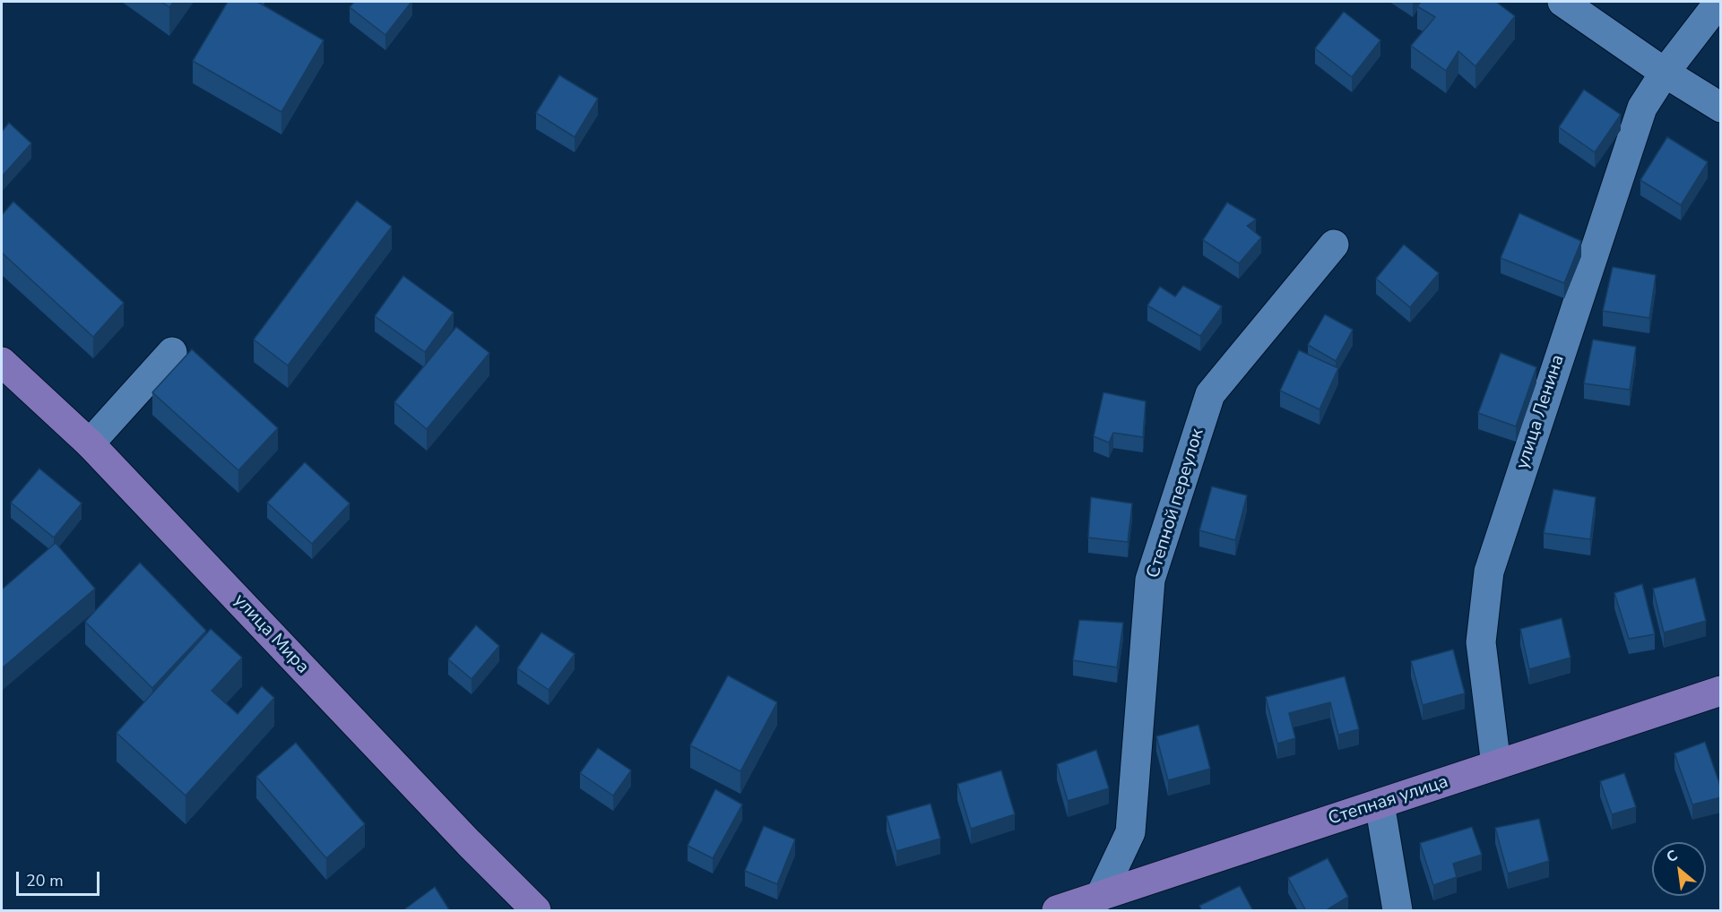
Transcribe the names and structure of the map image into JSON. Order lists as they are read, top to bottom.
{
  "streets": {
    "main road": ["улица Мира", "Степная улица"],
    "street": ["улица Ленина", "Степной переулок"]
  },
  "crossings": [
    ["улица Ленина", "Степная улица"],
    ["Степной переулок", "Степная улица"]
  ],
  "scale_bar": "20 m",
  "north": "top left"
}
